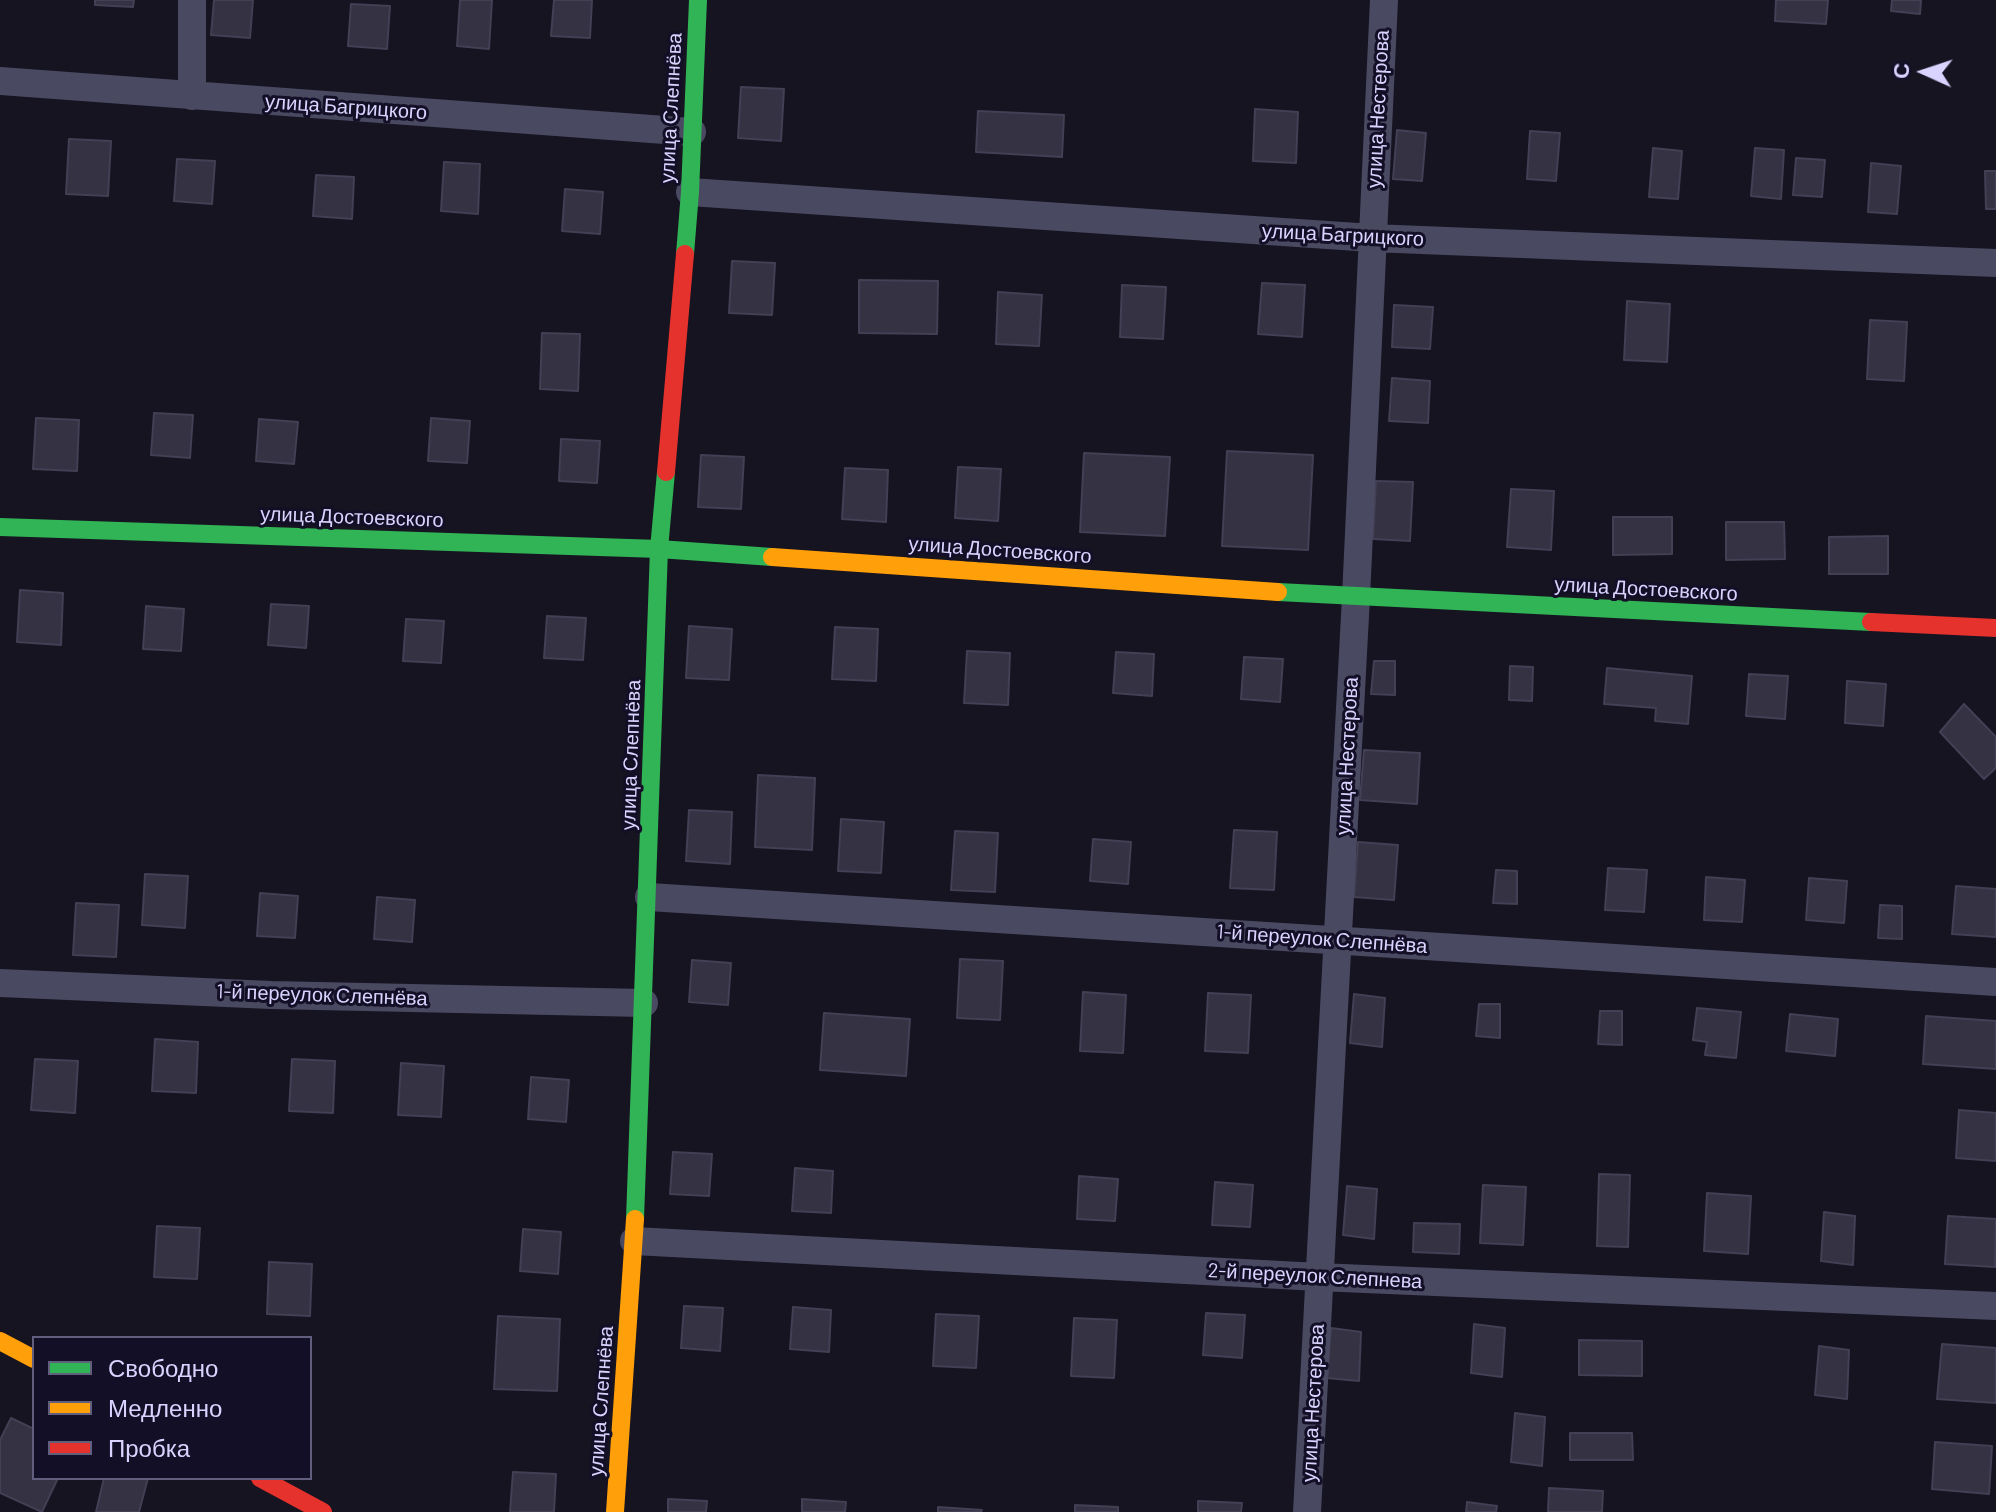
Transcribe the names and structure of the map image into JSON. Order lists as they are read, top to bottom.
{
  "streets": {
    "street": [
      "улица Багрицкого",
      "улица Слепнёва",
      "улица Нестерова",
      "улица Достоевского",
      "1-й переулок Слепнёва",
      "2-й переулок Слепнева"
    ]
  },
  "crossings": [
    ["улица Багрицкого", "улица Слепнёва"],
    ["улица Багрицкого", "улица Нестерова"],
    ["улица Слепнёва", "улица Достоевского"],
    ["улица Слепнёва", "1-й переулок Слепнёва"],
    ["улица Слепнёва", "2-й переулок Слепнева"],
    ["улица Нестерова", "улица Достоевского"],
    ["улица Нестерова", "1-й переулок Слепнёва"],
    ["улица Нестерова", "2-й переулок Слепнева"]
  ],
  "legend": ["Свободно", "Медленно", "Пробка"],
  "north": "left"
}
